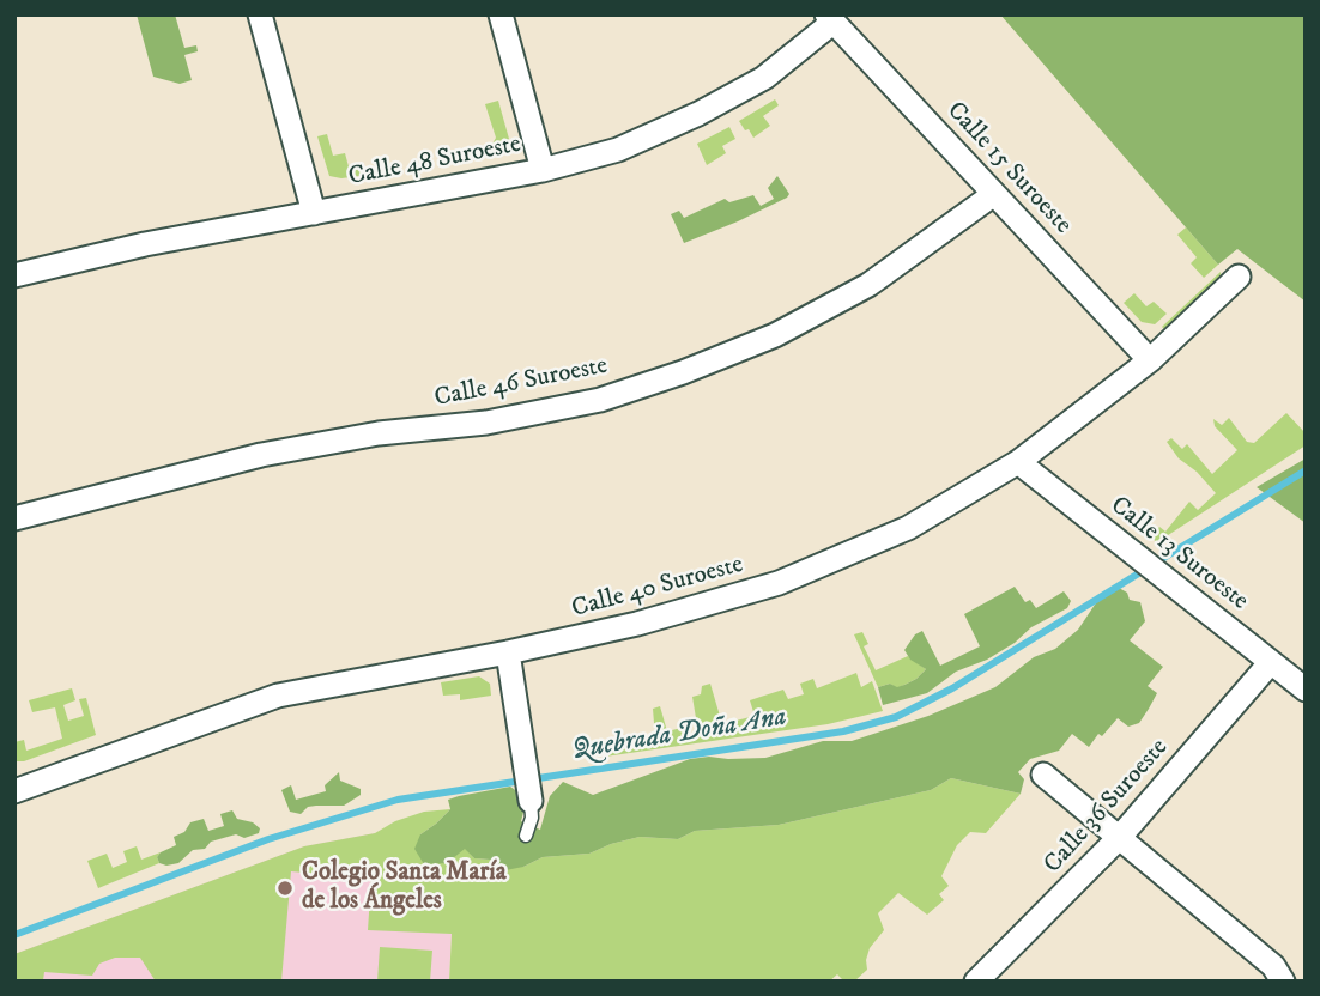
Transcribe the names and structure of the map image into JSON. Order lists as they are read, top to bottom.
{
  "streets": {
    "street": [
      "Calle 48 Suroeste",
      "Calle 15 Suroeste",
      "Calle 46 Suroeste",
      "Calle 13 Suroeste",
      "Calle 40 Suroeste",
      "Calle 36 Suroeste"
    ]
  },
  "crossings": [
    ["Calle 48 Suroeste", "Calle 15 Suroeste"],
    ["Calle 15 Suroeste", "Calle 46 Suroeste"],
    ["Calle 15 Suroeste", "Calle 40 Suroeste"],
    ["Calle 13 Suroeste", "Calle 40 Suroeste"],
    ["Calle 13 Suroeste", "Calle 36 Suroeste"]
  ],
  "water": ["Quebrada Doña Ana"],
  "places": ["Colegio Santa María de los Ángeles"]
}
